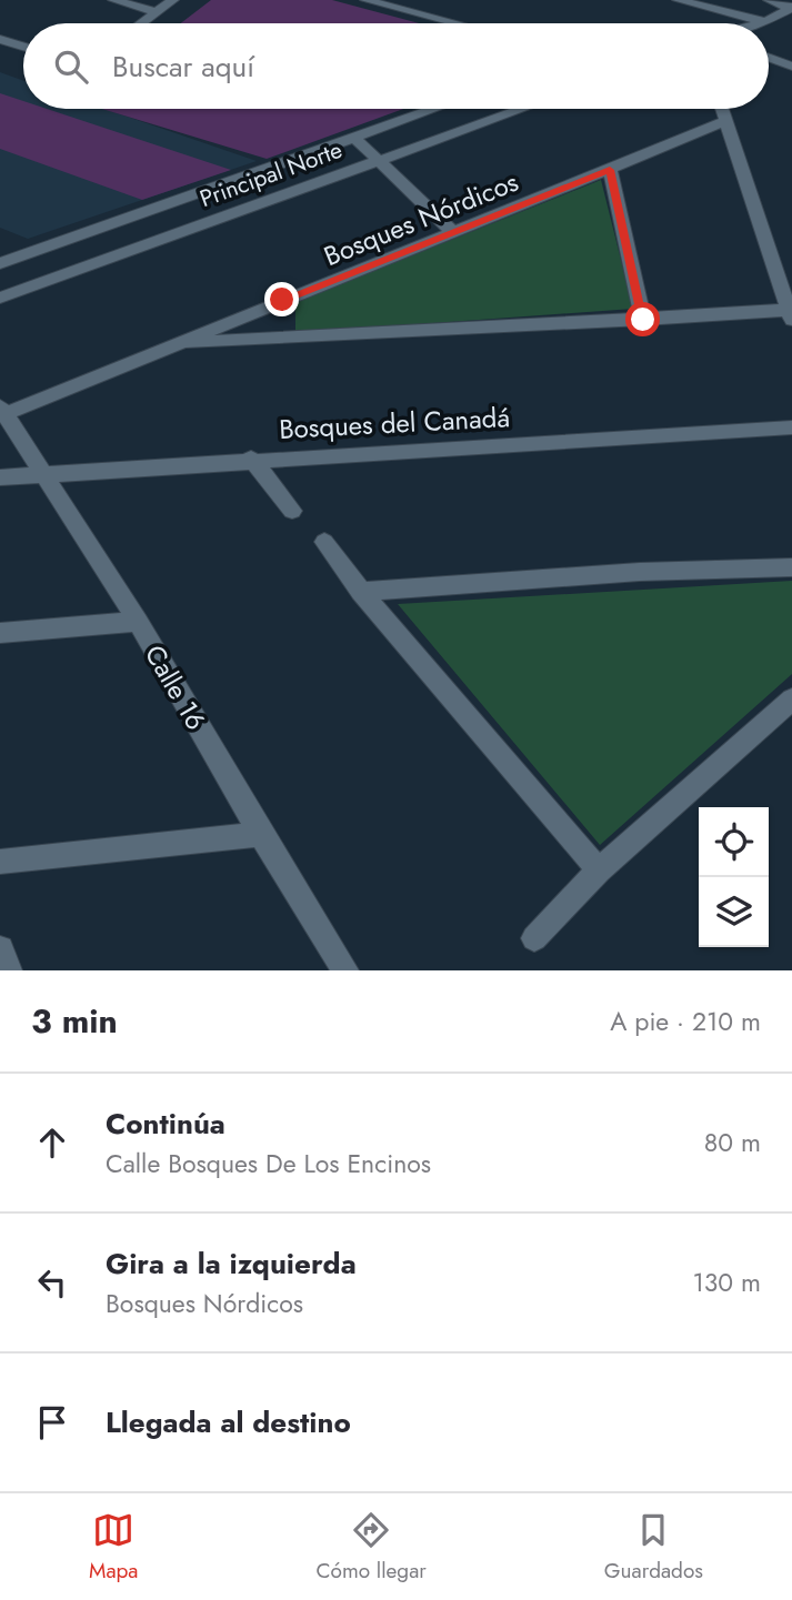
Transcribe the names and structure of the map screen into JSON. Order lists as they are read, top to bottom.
{
  "streets": {
    "street": [
      "Principal Norte",
      "Bosques Nórdicos",
      "Bosques del Canadá",
      "Calle 16"
    ]
  },
  "crossings": [
    ["Bosques Nórdicos", "Calle 16"],
    ["Bosques del Canadá", "Calle 16"]
  ],
  "page": {
    "search": "Buscar aquí",
    "heading": ["3 min", "A pie · 210 m"],
    "list": [
      ["Continúa", "Calle Bosques De Los Encinos", "80 m"],
      ["Gira a la izquierda", "Bosques Nórdicos", "130 m"],
      "Llegada al destino"
    ],
    "nav": ["Mapa", "Cómo llegar", "Guardados"]
  }
}
